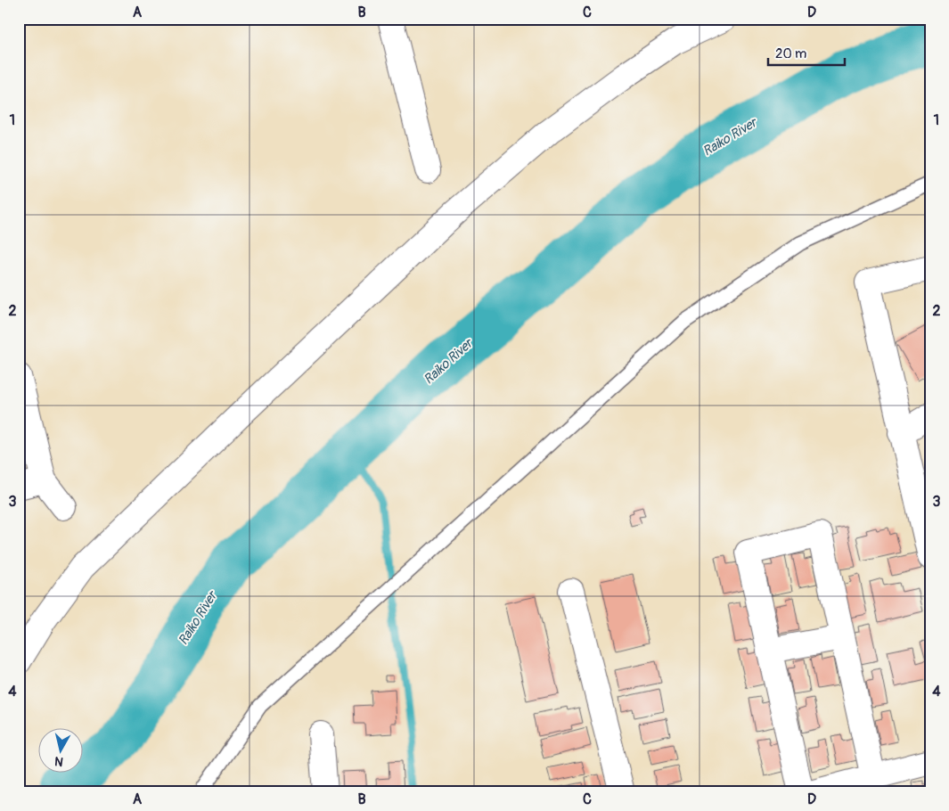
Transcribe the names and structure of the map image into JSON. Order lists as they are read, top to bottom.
{
  "water": ["Raiko River"],
  "scale_bar": "20 m",
  "north": "bottom",
  "grid": {
    "columns": [
      "A",
      "B",
      "C",
      "D"
    ],
    "rows": [
      "1",
      "2",
      "3",
      "4"
    ]
  }
}
